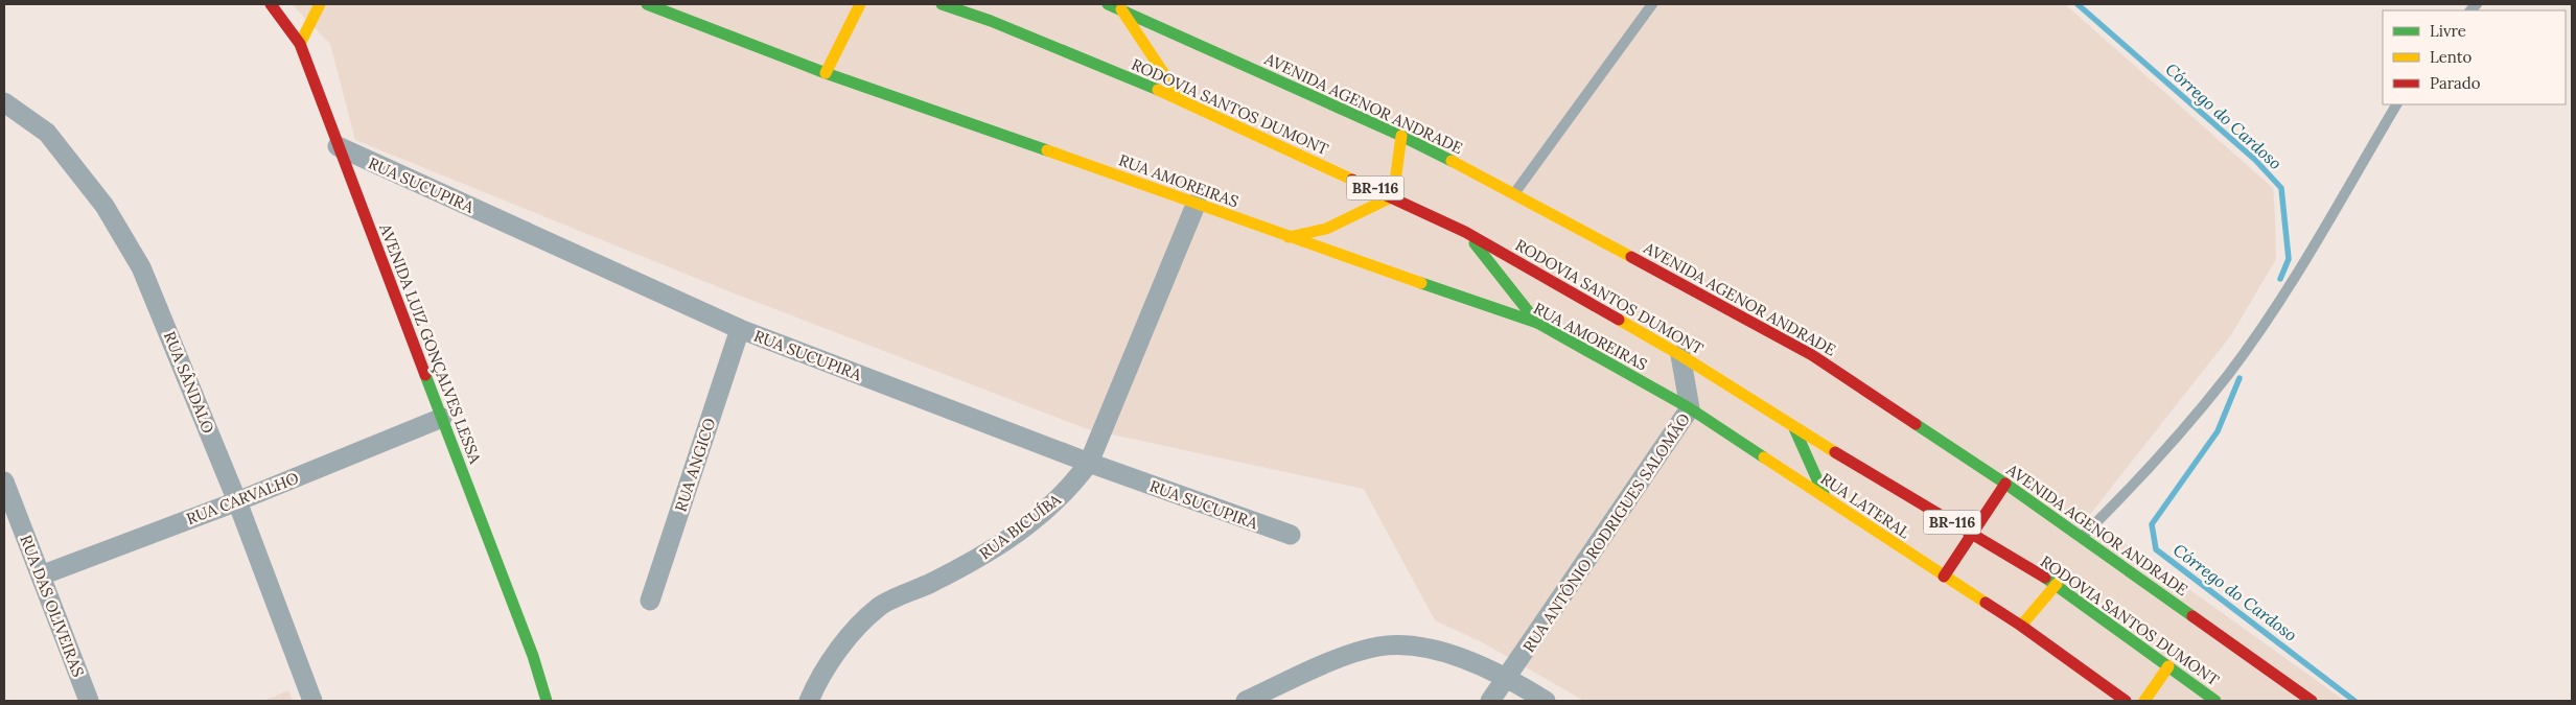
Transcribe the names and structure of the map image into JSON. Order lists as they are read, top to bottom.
{
  "streets": {
    "main road": [
      "AVENIDA AGENOR ANDRADE",
      "RODOVIA SANTOS DUMONT",
      "RUA AMOREIRAS",
      "BR-116",
      "AVENIDA LUIZ GONÇALVES LESSA",
      "RUA LATERAL"
    ],
    "street": [
      "RUA SUCUPIRA",
      "RUA SÂNDALO",
      "RUA ANGICO",
      "RUA CARVALHO",
      "RUA BICUÍBA",
      "RUA ANTÔNIO RODRIGUES SALOMÃO",
      "RUA DAS OLIVEIRAS"
    ]
  },
  "crossings": [
    ["RODOVIA SANTOS DUMONT", "RUA ANTÔNIO RODRIGUES SALOMÃO"],
    ["RUA AMOREIRAS", "RUA LATERAL"],
    ["RUA AMOREIRAS", "RUA BICUÍBA"],
    ["RUA AMOREIRAS", "RUA ANTÔNIO RODRIGUES SALOMÃO"],
    ["RUA SUCUPIRA", "AVENIDA LUIZ GONÇALVES LESSA"],
    ["RUA SUCUPIRA", "RUA ANGICO"],
    ["RUA SUCUPIRA", "RUA BICUÍBA"],
    ["AVENIDA LUIZ GONÇALVES LESSA", "RUA CARVALHO"],
    ["RUA SÂNDALO", "RUA CARVALHO"],
    ["RUA CARVALHO", "RUA DAS OLIVEIRAS"],
    ["RUA LATERAL", "RUA ANTÔNIO RODRIGUES SALOMÃO"]
  ],
  "water": ["Córrego do Cardoso"],
  "legend": ["Livre", "Lento", "Parado"]
}
